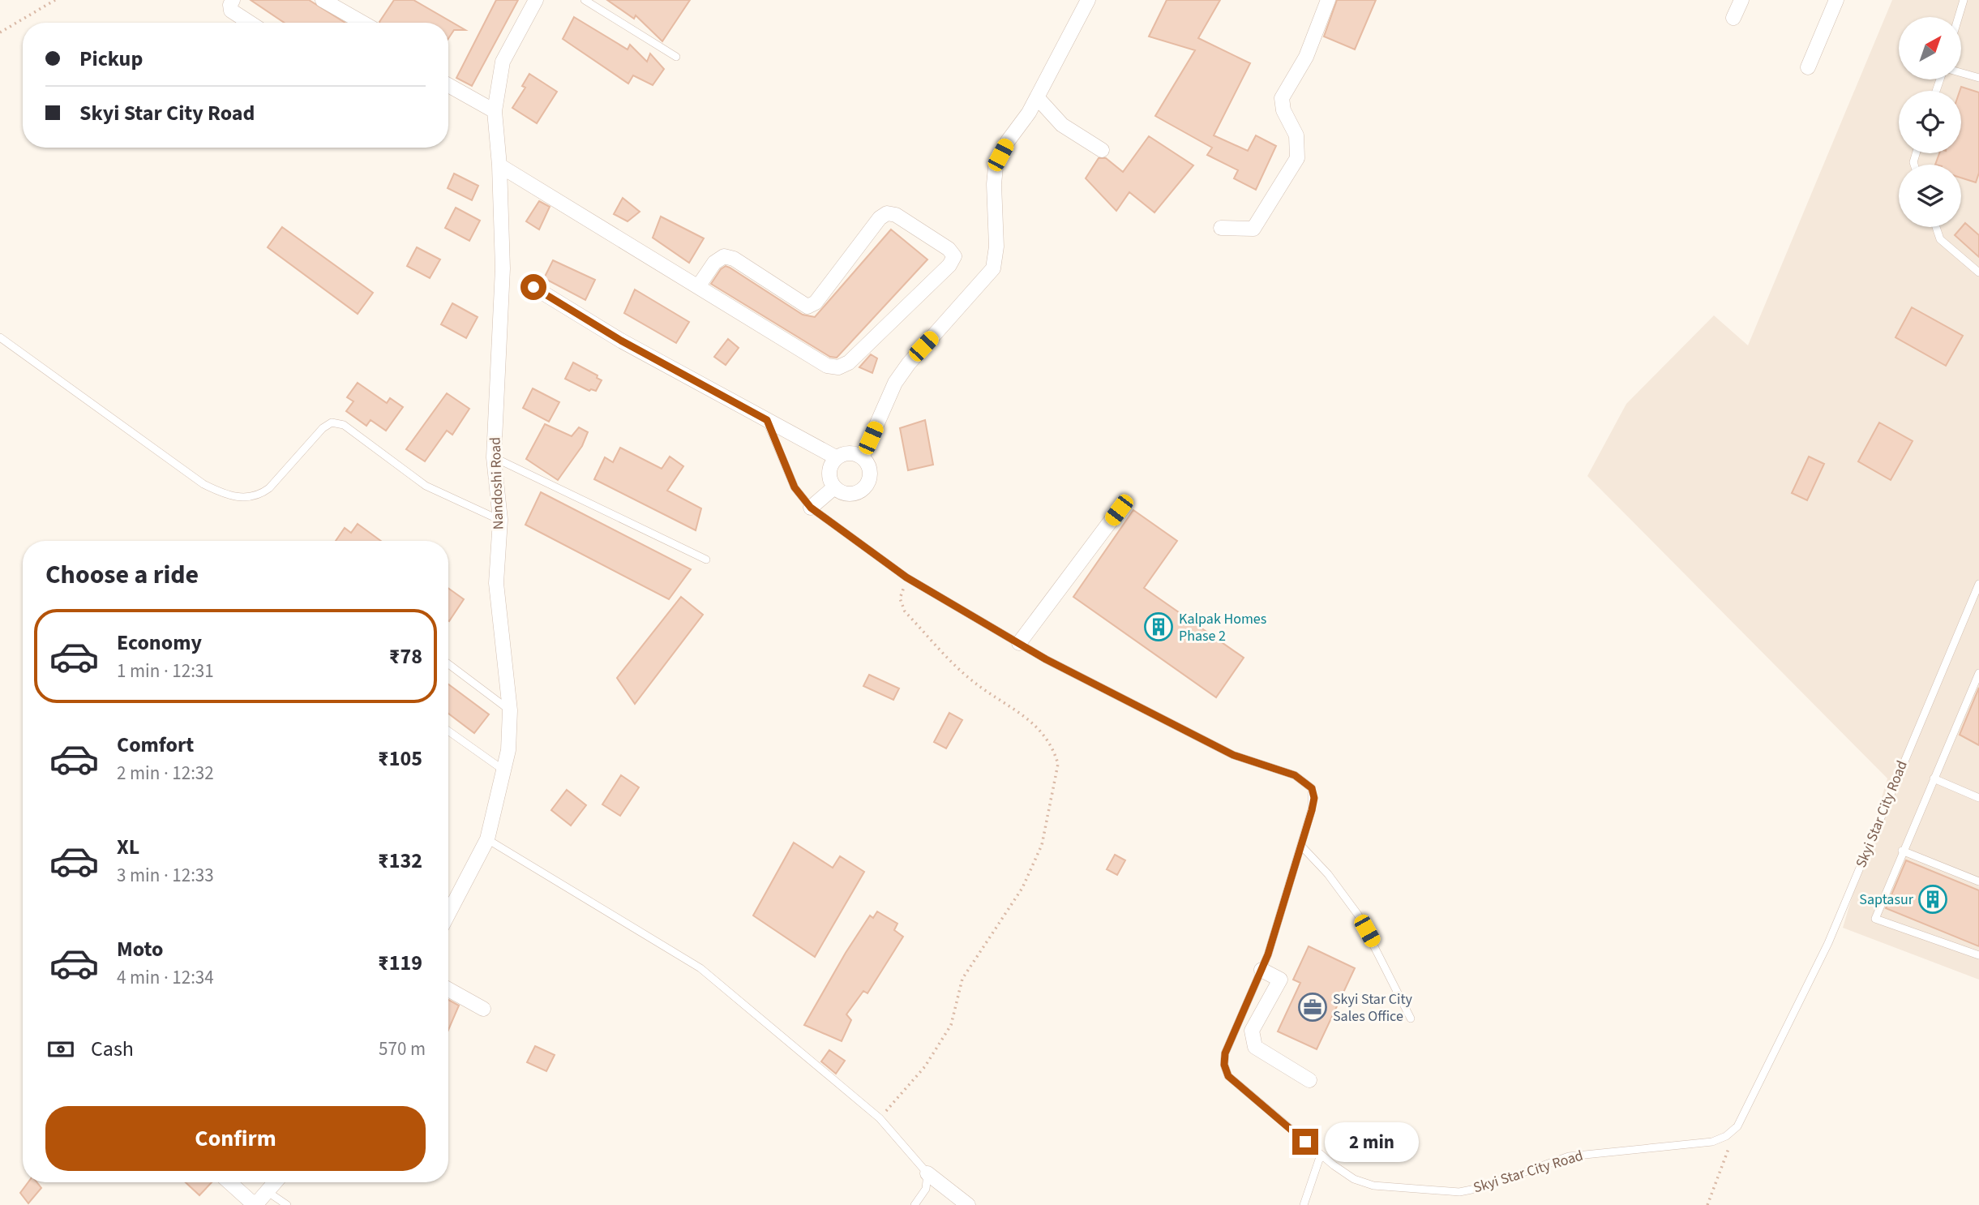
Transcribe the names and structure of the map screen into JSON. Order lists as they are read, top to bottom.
{
  "streets": {
    "street": ["Nandoshi Road"],
    "lane": ["Skyi Star City Road"]
  },
  "places": {
    "building": ["Kalpak Homes Phase 2", "Saptasur"],
    "office": ["Skyi Star City Sales Office"]
  },
  "north": "top right",
  "page": {
    "banner": ["Pickup", "Skyi Star City Road"],
    "heading": "Choose a ride",
    "list": [
      {
        "name": "Economy",
        "note": "1 min · 12:31",
        "value": "₹78"
      },
      {
        "name": "Comfort",
        "note": "2 min · 12:32",
        "value": "₹105"
      },
      {
        "name": "XL",
        "note": "3 min · 12:33",
        "value": "₹132"
      },
      {
        "name": "Moto",
        "note": "4 min · 12:34",
        "value": "₹119"
      }
    ],
    "pay": ["Cash", "570 m"],
    "buttons": "Confirm",
    "bubble": "2 min"
  }
}
